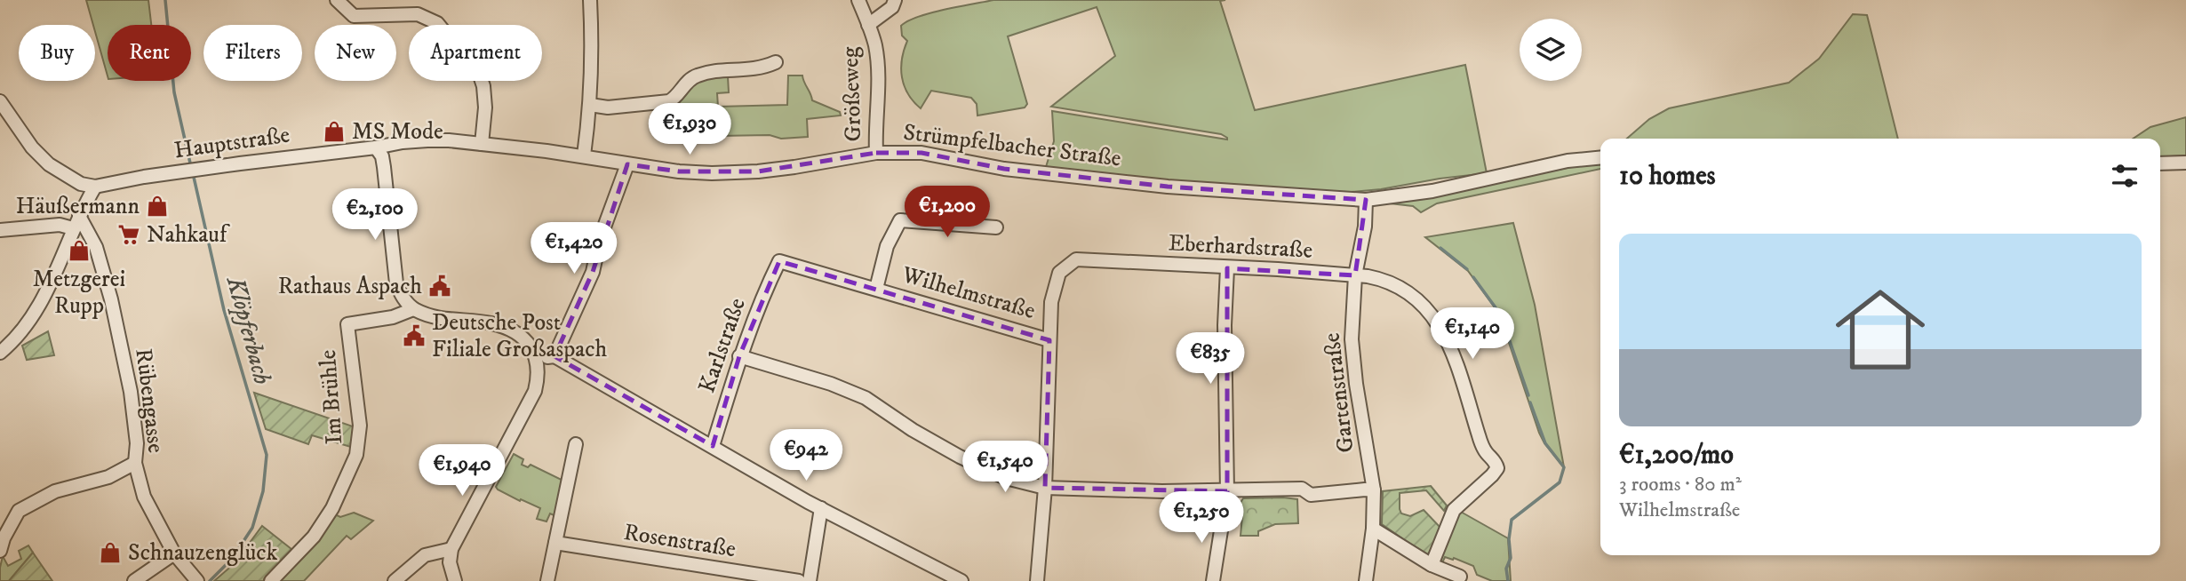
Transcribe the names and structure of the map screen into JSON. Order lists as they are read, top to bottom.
{
  "streets": {
    "street": [
      "Größeweg",
      "Hauptstraße",
      "Strümpfelbacher Straße",
      "Eberhardstraße",
      "Wilhelmstraße",
      "Karlstraße",
      "Gartenstraße",
      "Im Brühle",
      "Rübengasse",
      "Rosenstraße"
    ]
  },
  "crossings": [
    ["Größeweg", "Strümpfelbacher Straße"],
    ["Hauptstraße", "Strümpfelbacher Straße"],
    ["Strümpfelbacher Straße", "Gartenstraße"],
    ["Eberhardstraße", "Wilhelmstraße"],
    ["Eberhardstraße", "Gartenstraße"],
    ["Wilhelmstraße", "Karlstraße"]
  ],
  "water": ["Klöpferbach"],
  "places": {
    "shop": [
      "MS Mode",
      "Häußermann",
      "Metzgerei Rupp",
      "Schnauzenglück"
    ],
    "supermarket": ["Nahkauf"],
    "public building": ["Rathaus Aspach", "Deutsche Post Filiale Großaspach"]
  },
  "page": {
    "chip": [
      "Buy",
      "Rent",
      "Filters",
      "New",
      "Apartment"
    ],
    "price": [
      "€1,930",
      "€1,200",
      "€2,100",
      "€1,420",
      "€1,140",
      "€835",
      "€942",
      "€1,540",
      "€1,940",
      "€1,250"
    ],
    "heading": "10 homes",
    "list": [
      {
        "name": "€1,200/mo",
        "note": "3 rooms · 80 m² · Wilhelmstraße"
      }
    ]
  }
}
